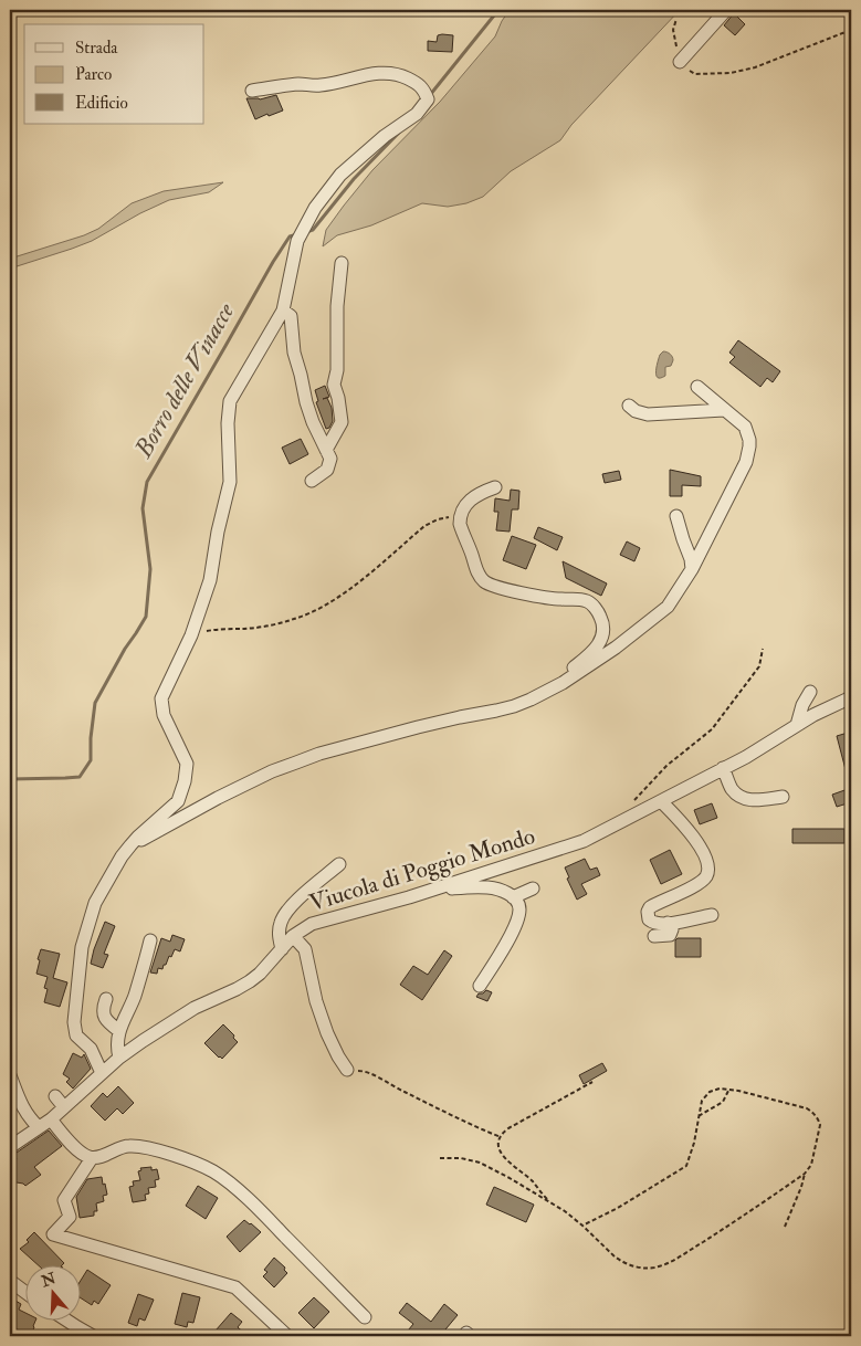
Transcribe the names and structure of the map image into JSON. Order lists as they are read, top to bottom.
{
  "streets": {
    "street": ["Viucola di Poggio Mondo"]
  },
  "water": ["Borro delle Vinacce"],
  "legend": ["Strada", "Parco", "Edificio"],
  "north": "top"
}
